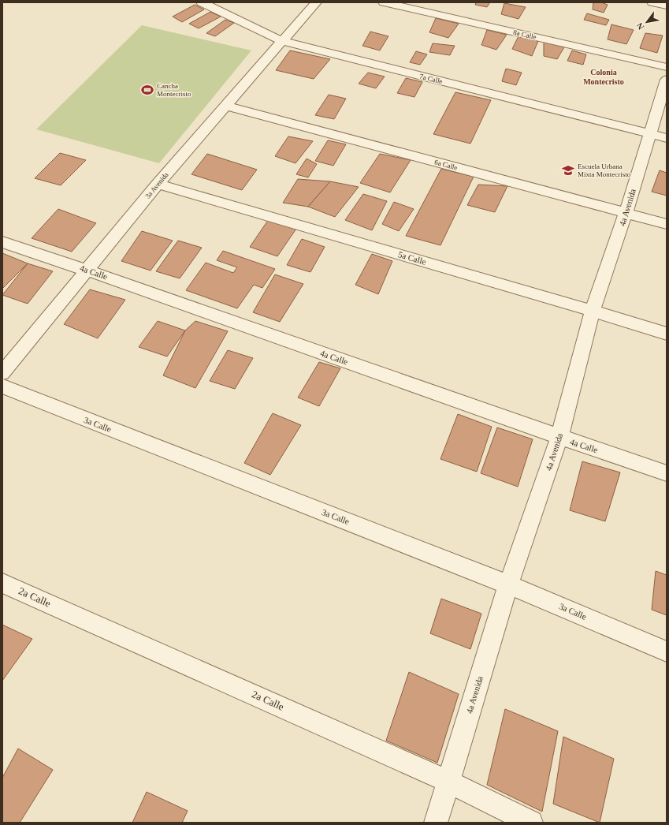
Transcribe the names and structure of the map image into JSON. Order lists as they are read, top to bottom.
{
  "streets": {
    "street": [
      "8a Calle",
      "7a Calle",
      "6a Calle",
      "3a Avenida",
      "4a Avenida",
      "5a Calle",
      "4a Calle",
      "3a Calle",
      "2a Calle"
    ]
  },
  "crossings": [
    ["7a Calle", "3a Avenida"],
    ["7a Calle", "4a Avenida"],
    ["6a Calle", "3a Avenida"],
    ["6a Calle", "4a Avenida"],
    ["3a Avenida", "5a Calle"],
    ["3a Avenida", "4a Calle"],
    ["4a Avenida", "5a Calle"],
    ["4a Avenida", "4a Calle"],
    ["4a Avenida", "3a Calle"],
    ["4a Avenida", "2a Calle"]
  ],
  "districts": ["Colonia Montecristo"],
  "places": {
    "sports": ["Cancha Montecristo"],
    "school or university": ["Escuela Urbana Mixta Montecristo"]
  },
  "north": "bottom left"
}
